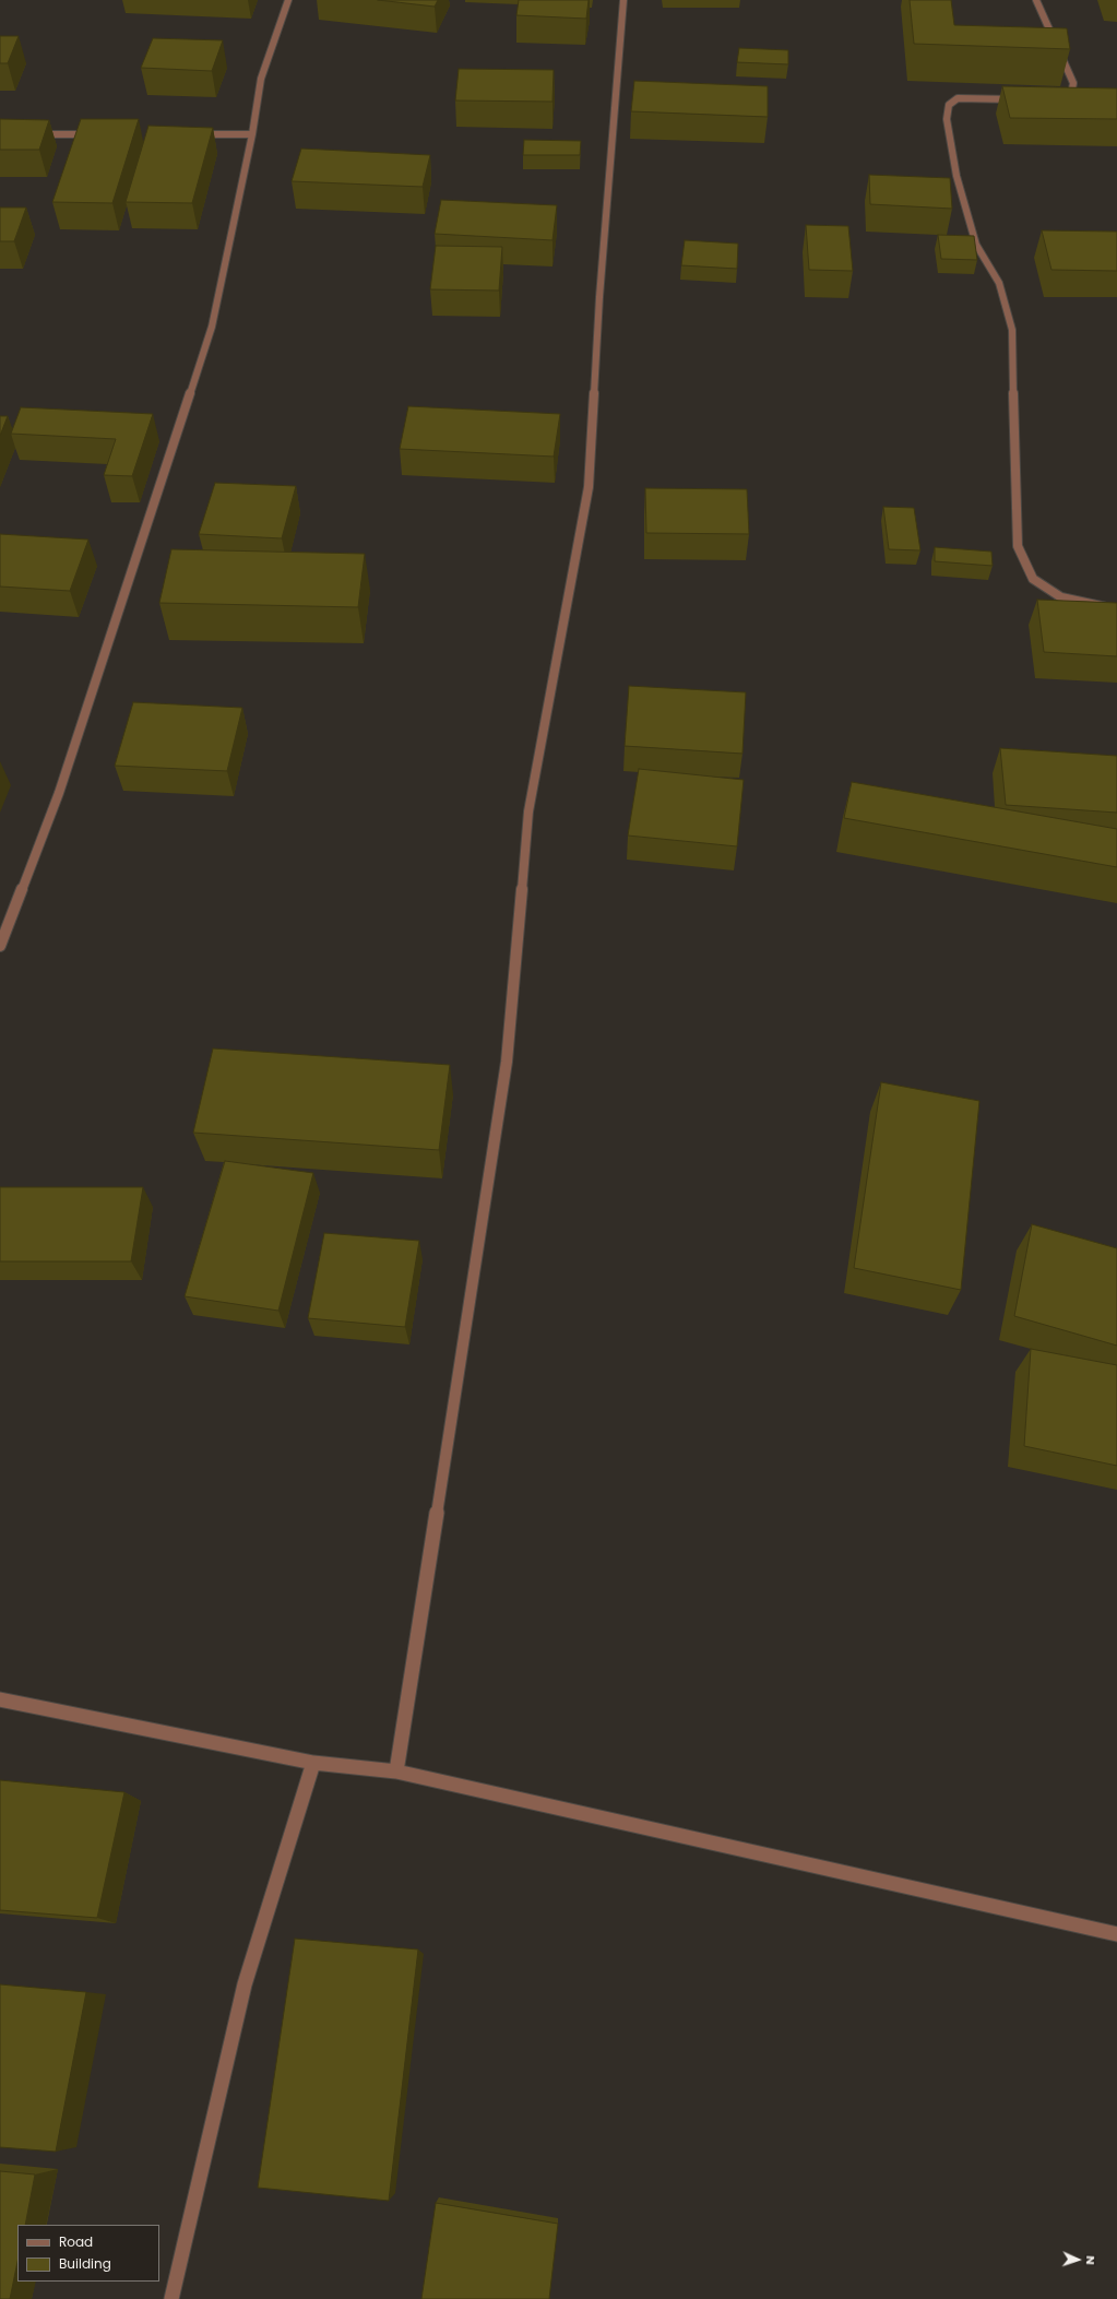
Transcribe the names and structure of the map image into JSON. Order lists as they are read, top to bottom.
{
  "legend": ["Road", "Building"],
  "north": "right"
}
